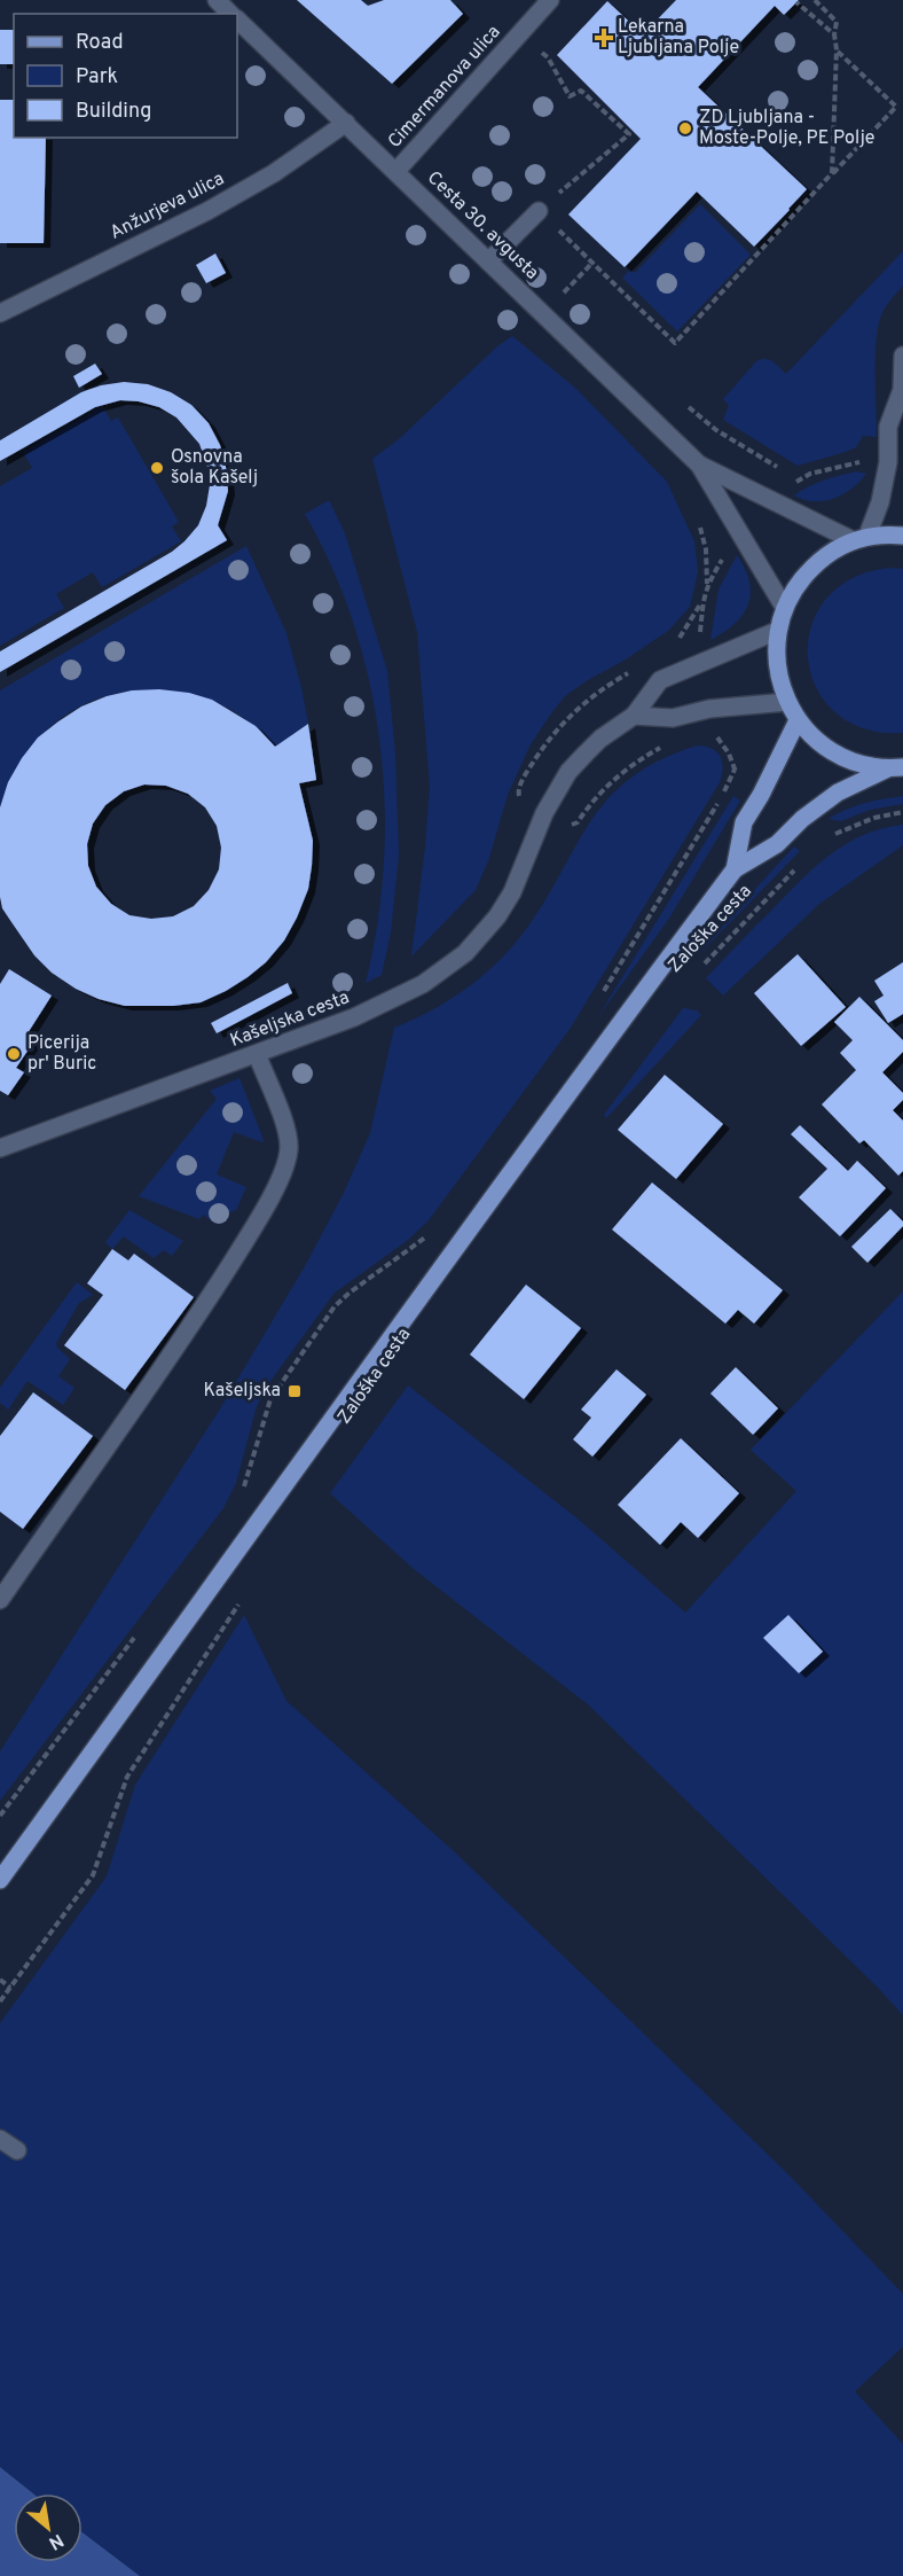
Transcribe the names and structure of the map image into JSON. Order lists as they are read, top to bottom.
{
  "streets": {
    "main road": ["Zaloška cesta"],
    "street": [
      "Cimermanova ulica",
      "Anžurjeva ulica",
      "Cesta 30. avgusta",
      "Kašeljska cesta"
    ]
  },
  "crossings": [
    ["Cimermanova ulica", "Cesta 30. avgusta"],
    ["Anžurjeva ulica", "Cesta 30. avgusta"]
  ],
  "places": {
    "health": ["Lekarna Ljubljana Polje"],
    "other": ["ZD Ljubljana - Moste-Polje, PE Polje", "Osnovna šola Kašelj", "Picerija pr' Buric"],
    "transit": ["Kašeljska"]
  },
  "legend": ["Road", "Park", "Building"],
  "north": "bottom right"
}
